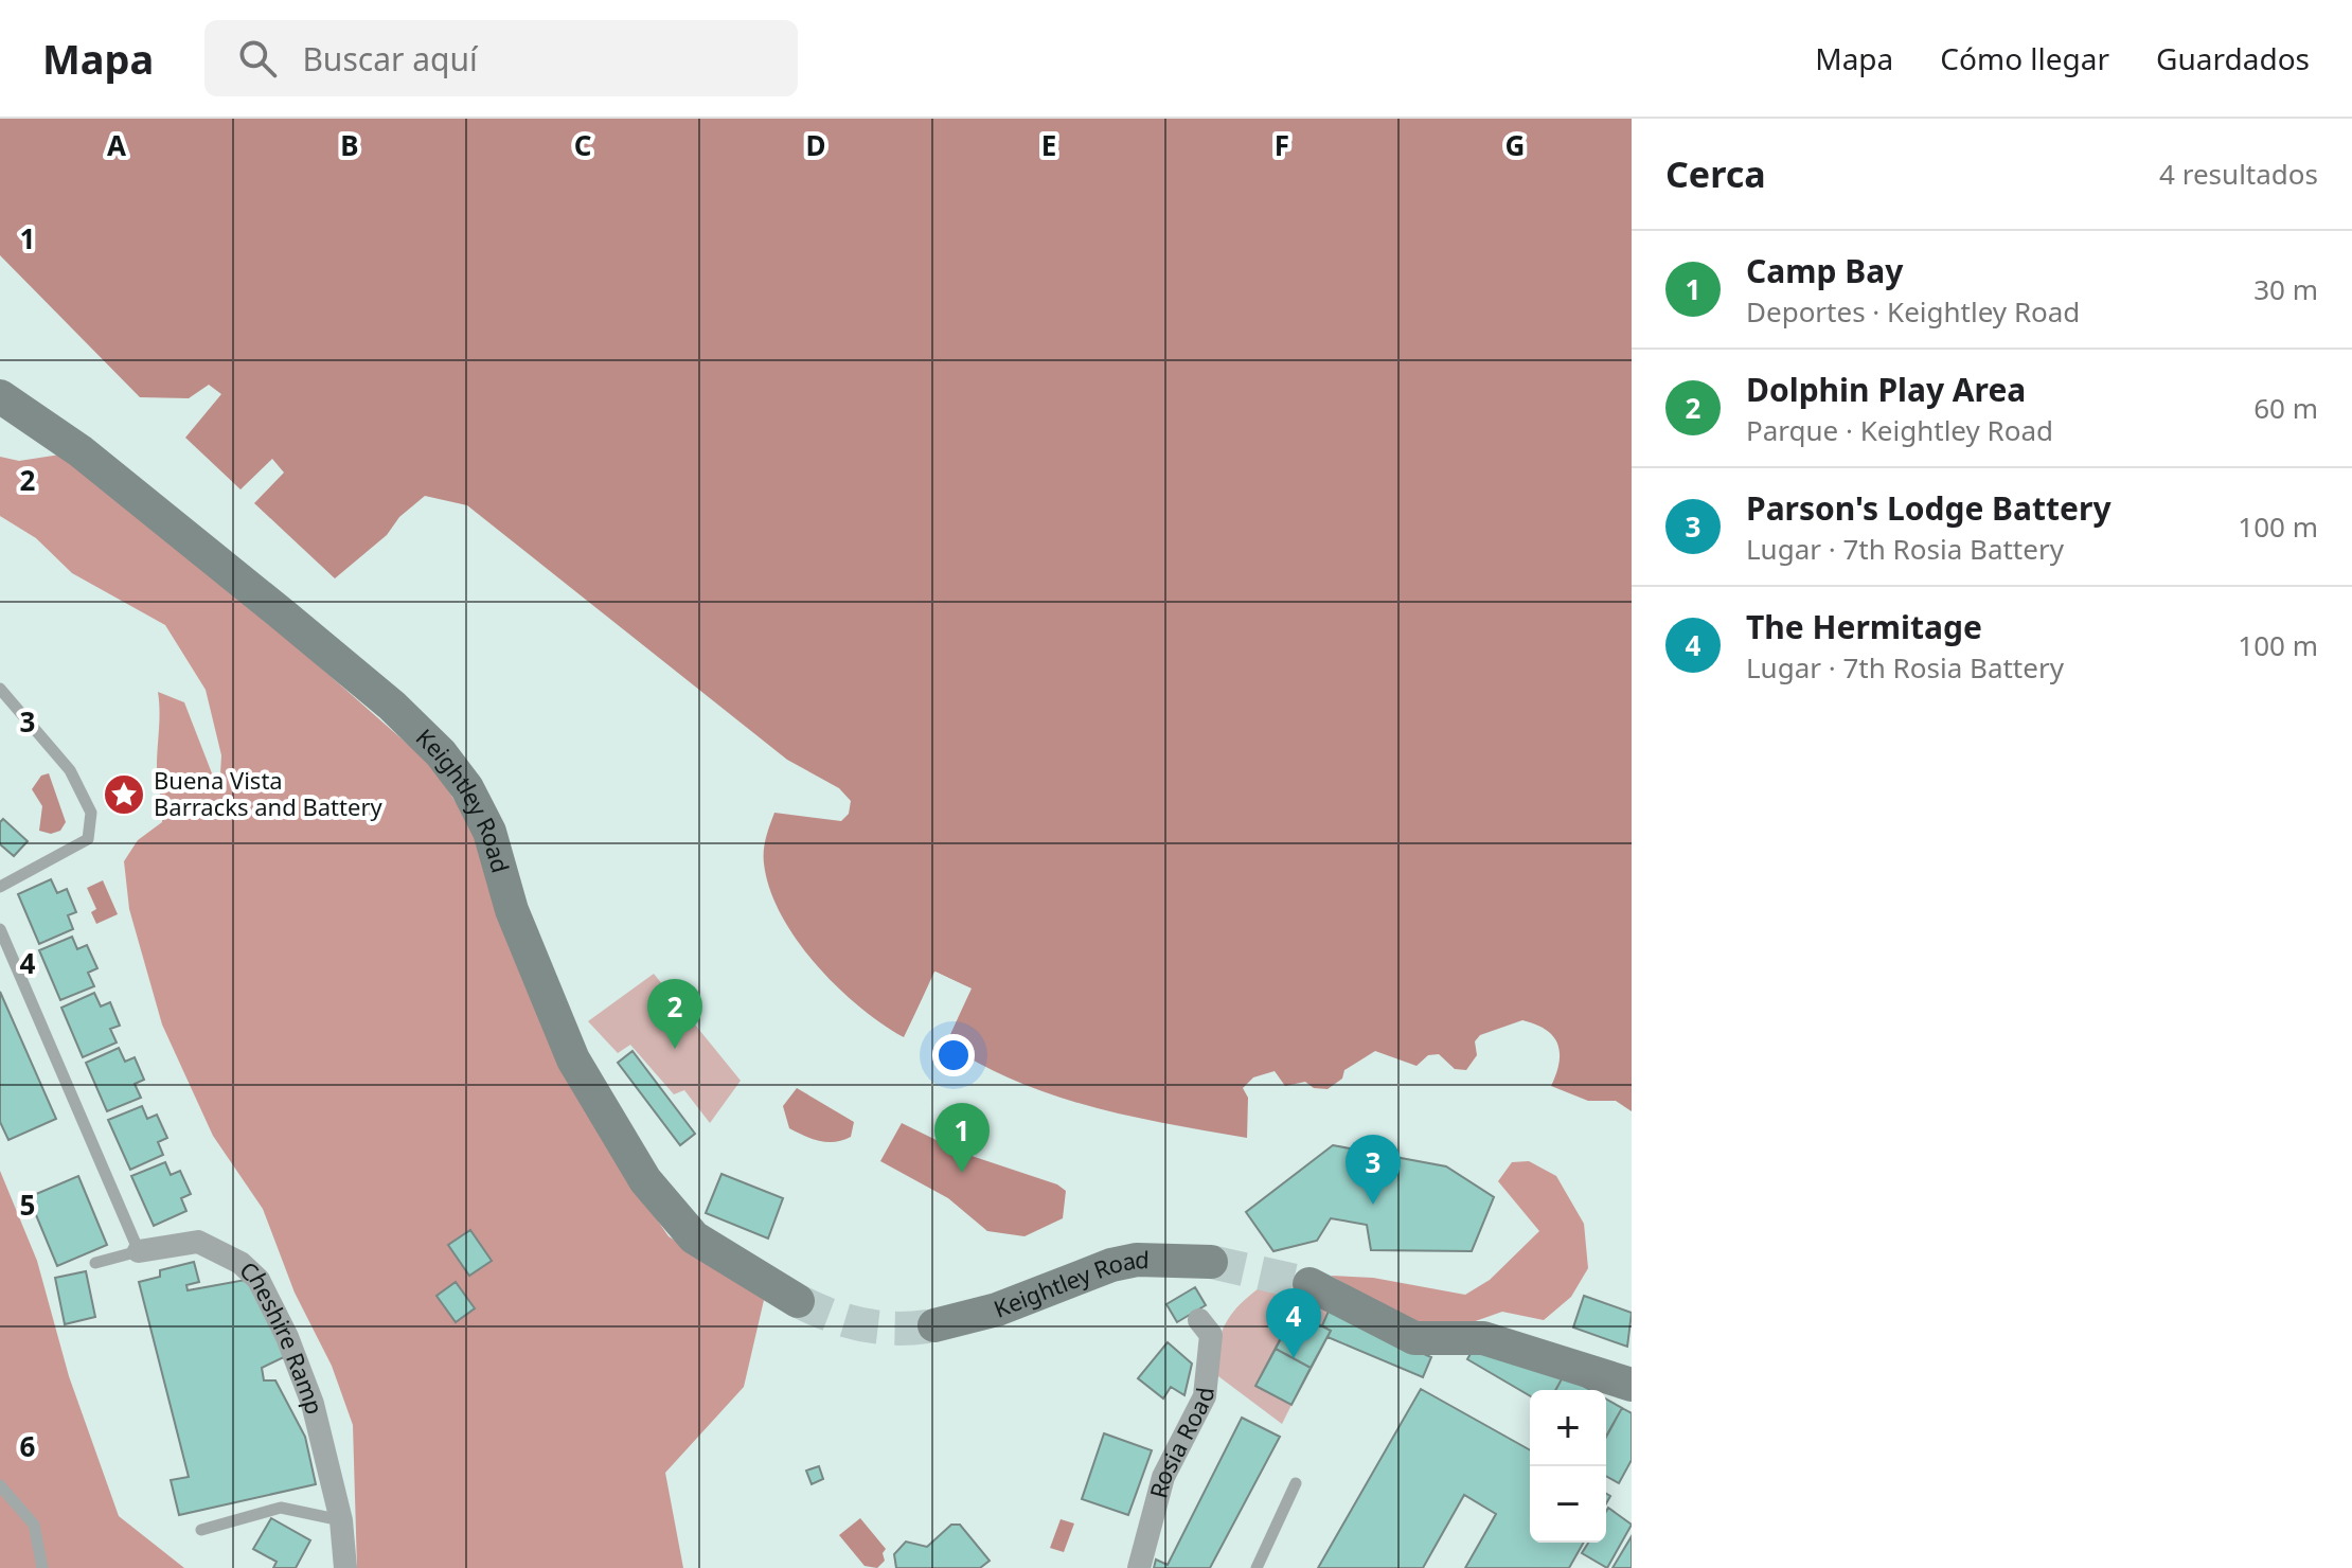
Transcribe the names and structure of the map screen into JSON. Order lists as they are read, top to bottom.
{
  "streets": {
    "main road": ["Keightley Road"],
    "street": ["Cheshire Ramp", "Rosia Road"]
  },
  "places": {
    "place": ["Buena Vista Barracks and Battery"]
  },
  "page": {
    "header": "Mapa",
    "search": "Buscar aquí",
    "nav": ["Mapa", "Cómo llegar", "Guardados"],
    "heading": ["Cerca", "4 resultados"],
    "list": [
      {
        "mark": "1",
        "name": "Camp Bay",
        "note": "Deportes · Keightley Road",
        "value": "30 m"
      },
      {
        "mark": "2",
        "name": "Dolphin Play Area",
        "note": "Parque · Keightley Road",
        "value": "60 m"
      },
      {
        "mark": "3",
        "name": "Parson's Lodge Battery",
        "note": "Lugar · 7th Rosia Battery",
        "value": "100 m"
      },
      {
        "mark": "4",
        "name": "The Hermitage",
        "note": "Lugar · 7th Rosia Battery",
        "value": "100 m"
      }
    ],
    "pins": [
      "2",
      "1",
      "3",
      "4"
    ],
    "map_buttons": ["+", "−"]
  },
  "grid": {
    "columns": [
      "A",
      "B",
      "C",
      "D",
      "E",
      "F",
      "G"
    ],
    "rows": [
      "1",
      "2",
      "3",
      "4",
      "5",
      "6"
    ]
  }
}
